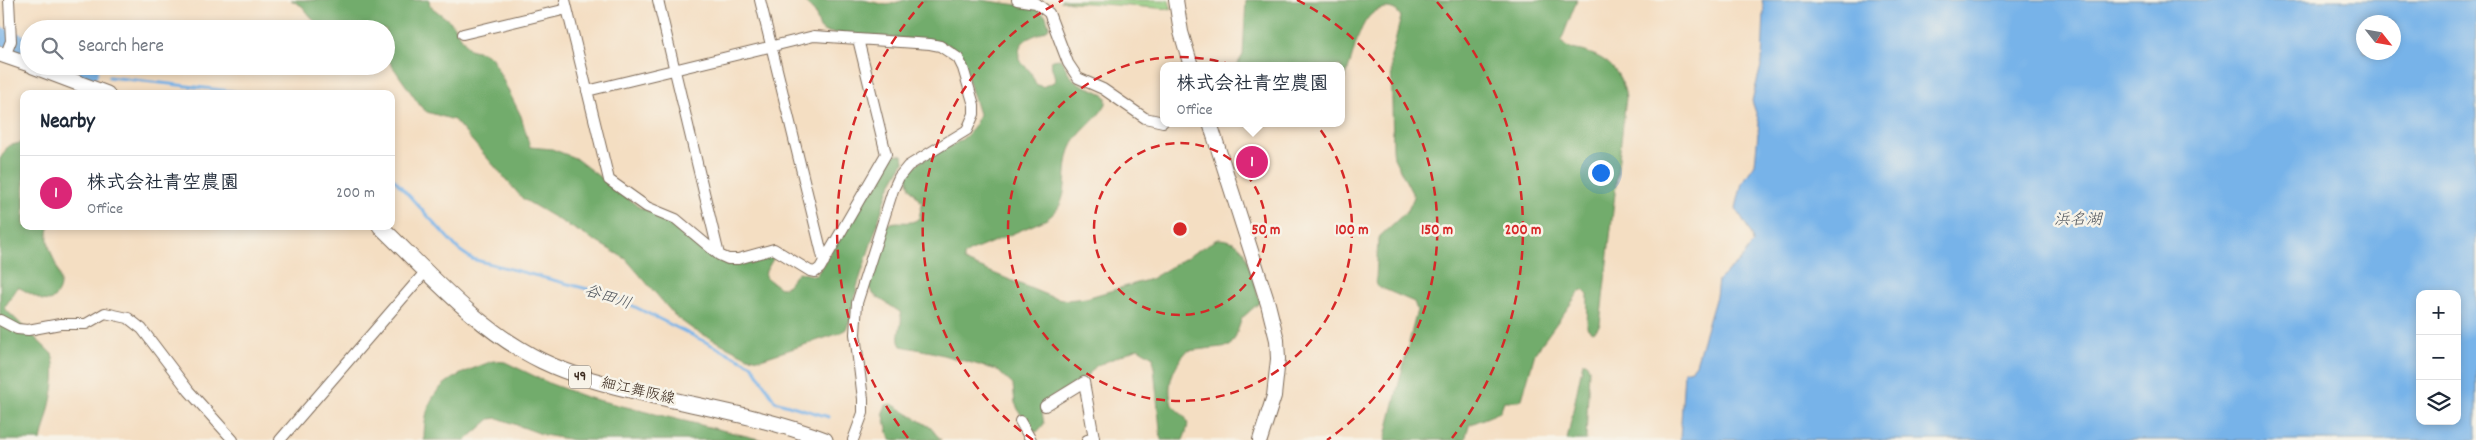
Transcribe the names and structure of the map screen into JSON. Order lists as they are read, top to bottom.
{
  "streets": {
    "main road": ["49", "細江舞阪線"]
  },
  "water": ["浜名湖", "谷田川"],
  "north": "bottom right",
  "page": {
    "search": "Search here",
    "popup": ["株式会社青空農園", "Office"],
    "heading": "Nearby",
    "pins": "1",
    "list": [
      {
        "mark": "1",
        "name": "株式会社青空農園",
        "note": "Office",
        "value": "200 m"
      }
    ],
    "map_buttons": ["+", "−"]
  },
  "rings": [
    "50 m",
    "100 m",
    "150 m",
    "200 m"
  ]
}
